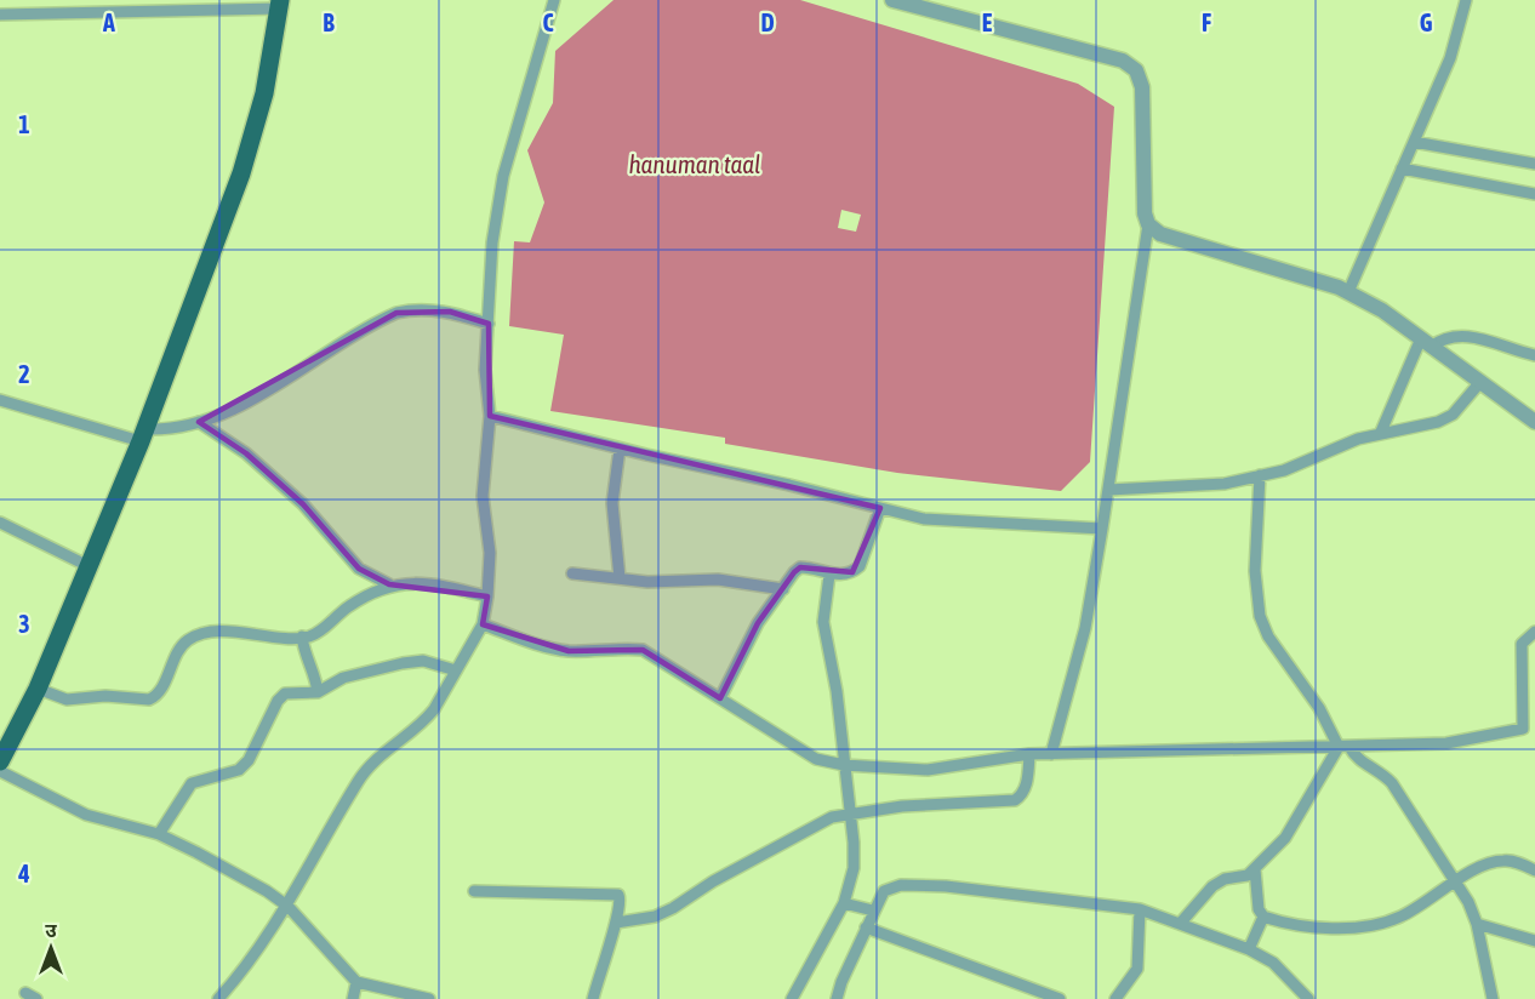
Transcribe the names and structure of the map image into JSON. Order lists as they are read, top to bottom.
{
  "water": ["hanuman taal"],
  "north": "top",
  "grid": {
    "columns": [
      "A",
      "B",
      "C",
      "D",
      "E",
      "F",
      "G"
    ],
    "rows": [
      "1",
      "2",
      "3",
      "4"
    ]
  }
}
